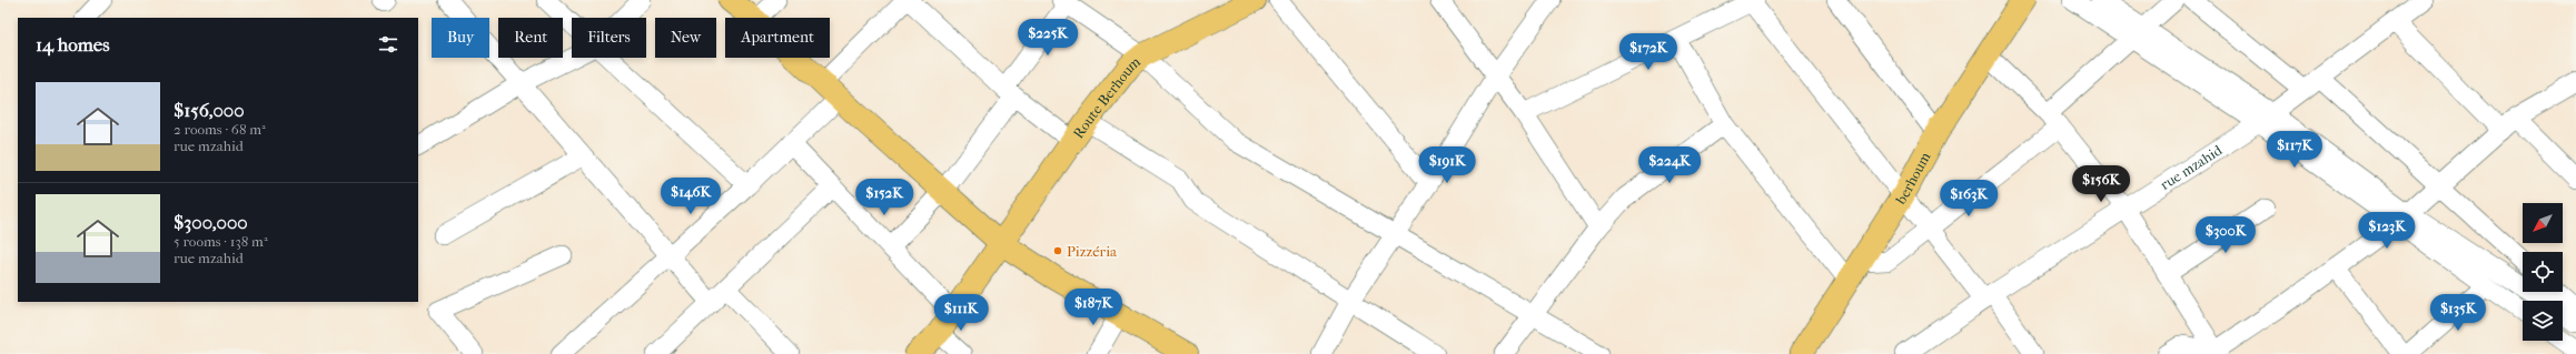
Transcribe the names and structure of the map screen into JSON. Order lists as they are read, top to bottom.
{
  "streets": {
    "main road": ["Route Berhoum", "berhoum"],
    "street": ["rue mzahid"]
  },
  "places": ["Pizzéria"],
  "north": "bottom left",
  "page": {
    "chip": [
      "Buy",
      "Rent",
      "Filters",
      "New",
      "Apartment"
    ],
    "heading": "14 homes",
    "price": [
      "$225K",
      "$172K",
      "$117K",
      "$191K",
      "$224K",
      "$156K",
      "$146K",
      "$152K",
      "$163K",
      "$123K",
      "$300K",
      "$187K",
      "$111K",
      "$135K"
    ],
    "list": [
      {
        "name": "$156,000",
        "note": "2 rooms · 68 m² · rue mzahid"
      },
      {
        "name": "$300,000",
        "note": "5 rooms · 138 m² · rue mzahid"
      }
    ]
  }
}
